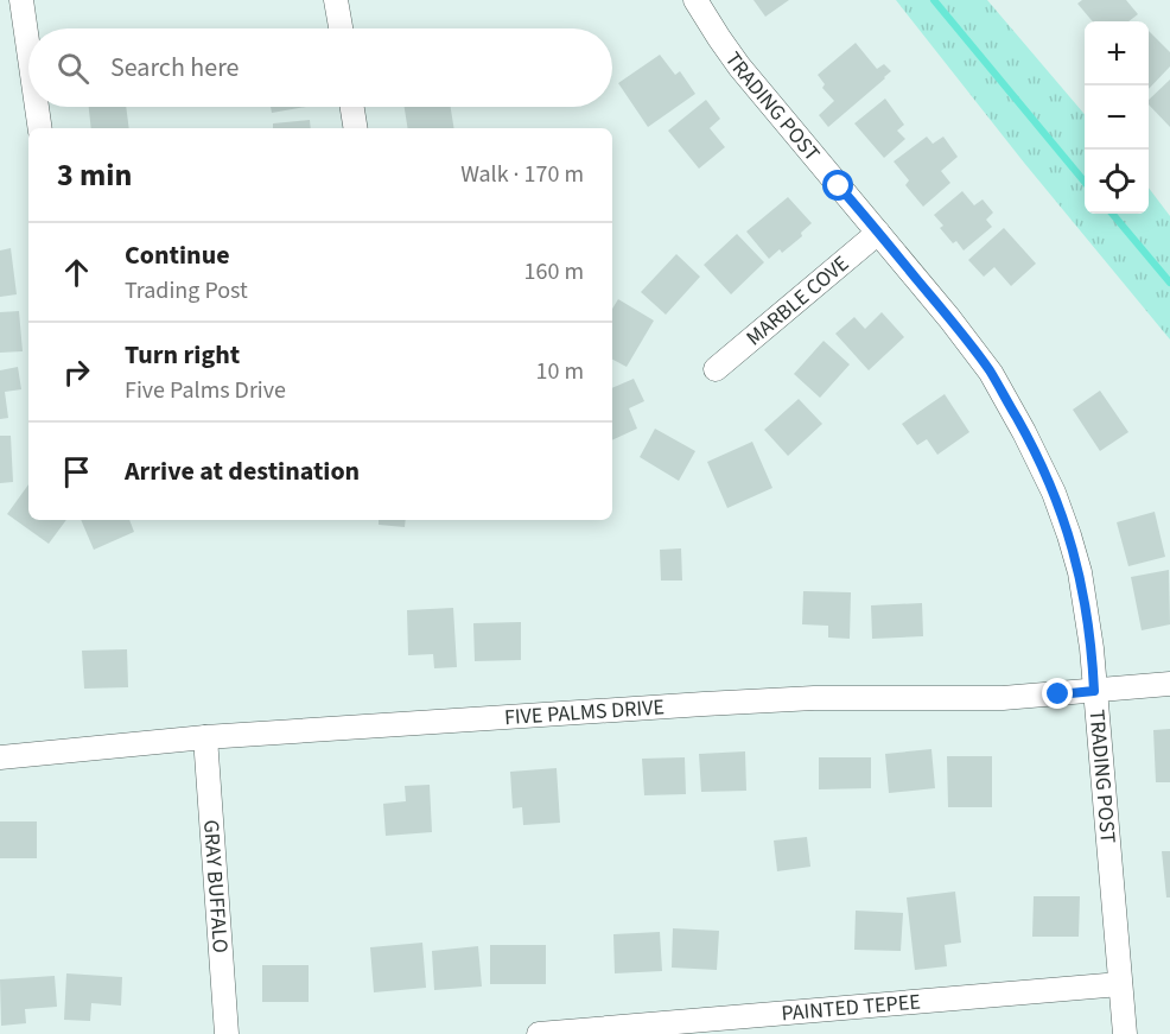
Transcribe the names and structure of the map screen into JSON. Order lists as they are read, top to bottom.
{
  "streets": {
    "street": [
      "TRADING POST",
      "MARBLE COVE",
      "FIVE PALMS DRIVE",
      "GRAY BUFFALO",
      "PAINTED TEPEE"
    ]
  },
  "crossings": [
    ["TRADING POST", "MARBLE COVE"],
    ["TRADING POST", "FIVE PALMS DRIVE"],
    ["TRADING POST", "PAINTED TEPEE"],
    ["FIVE PALMS DRIVE", "GRAY BUFFALO"]
  ],
  "page": {
    "map_buttons": ["+", "−"],
    "search": "Search here",
    "heading": ["3 min", "Walk · 170 m"],
    "list": [
      ["Continue", "Trading Post", "160 m"],
      ["Turn right", "Five Palms Drive", "10 m"],
      "Arrive at destination"
    ]
  }
}
